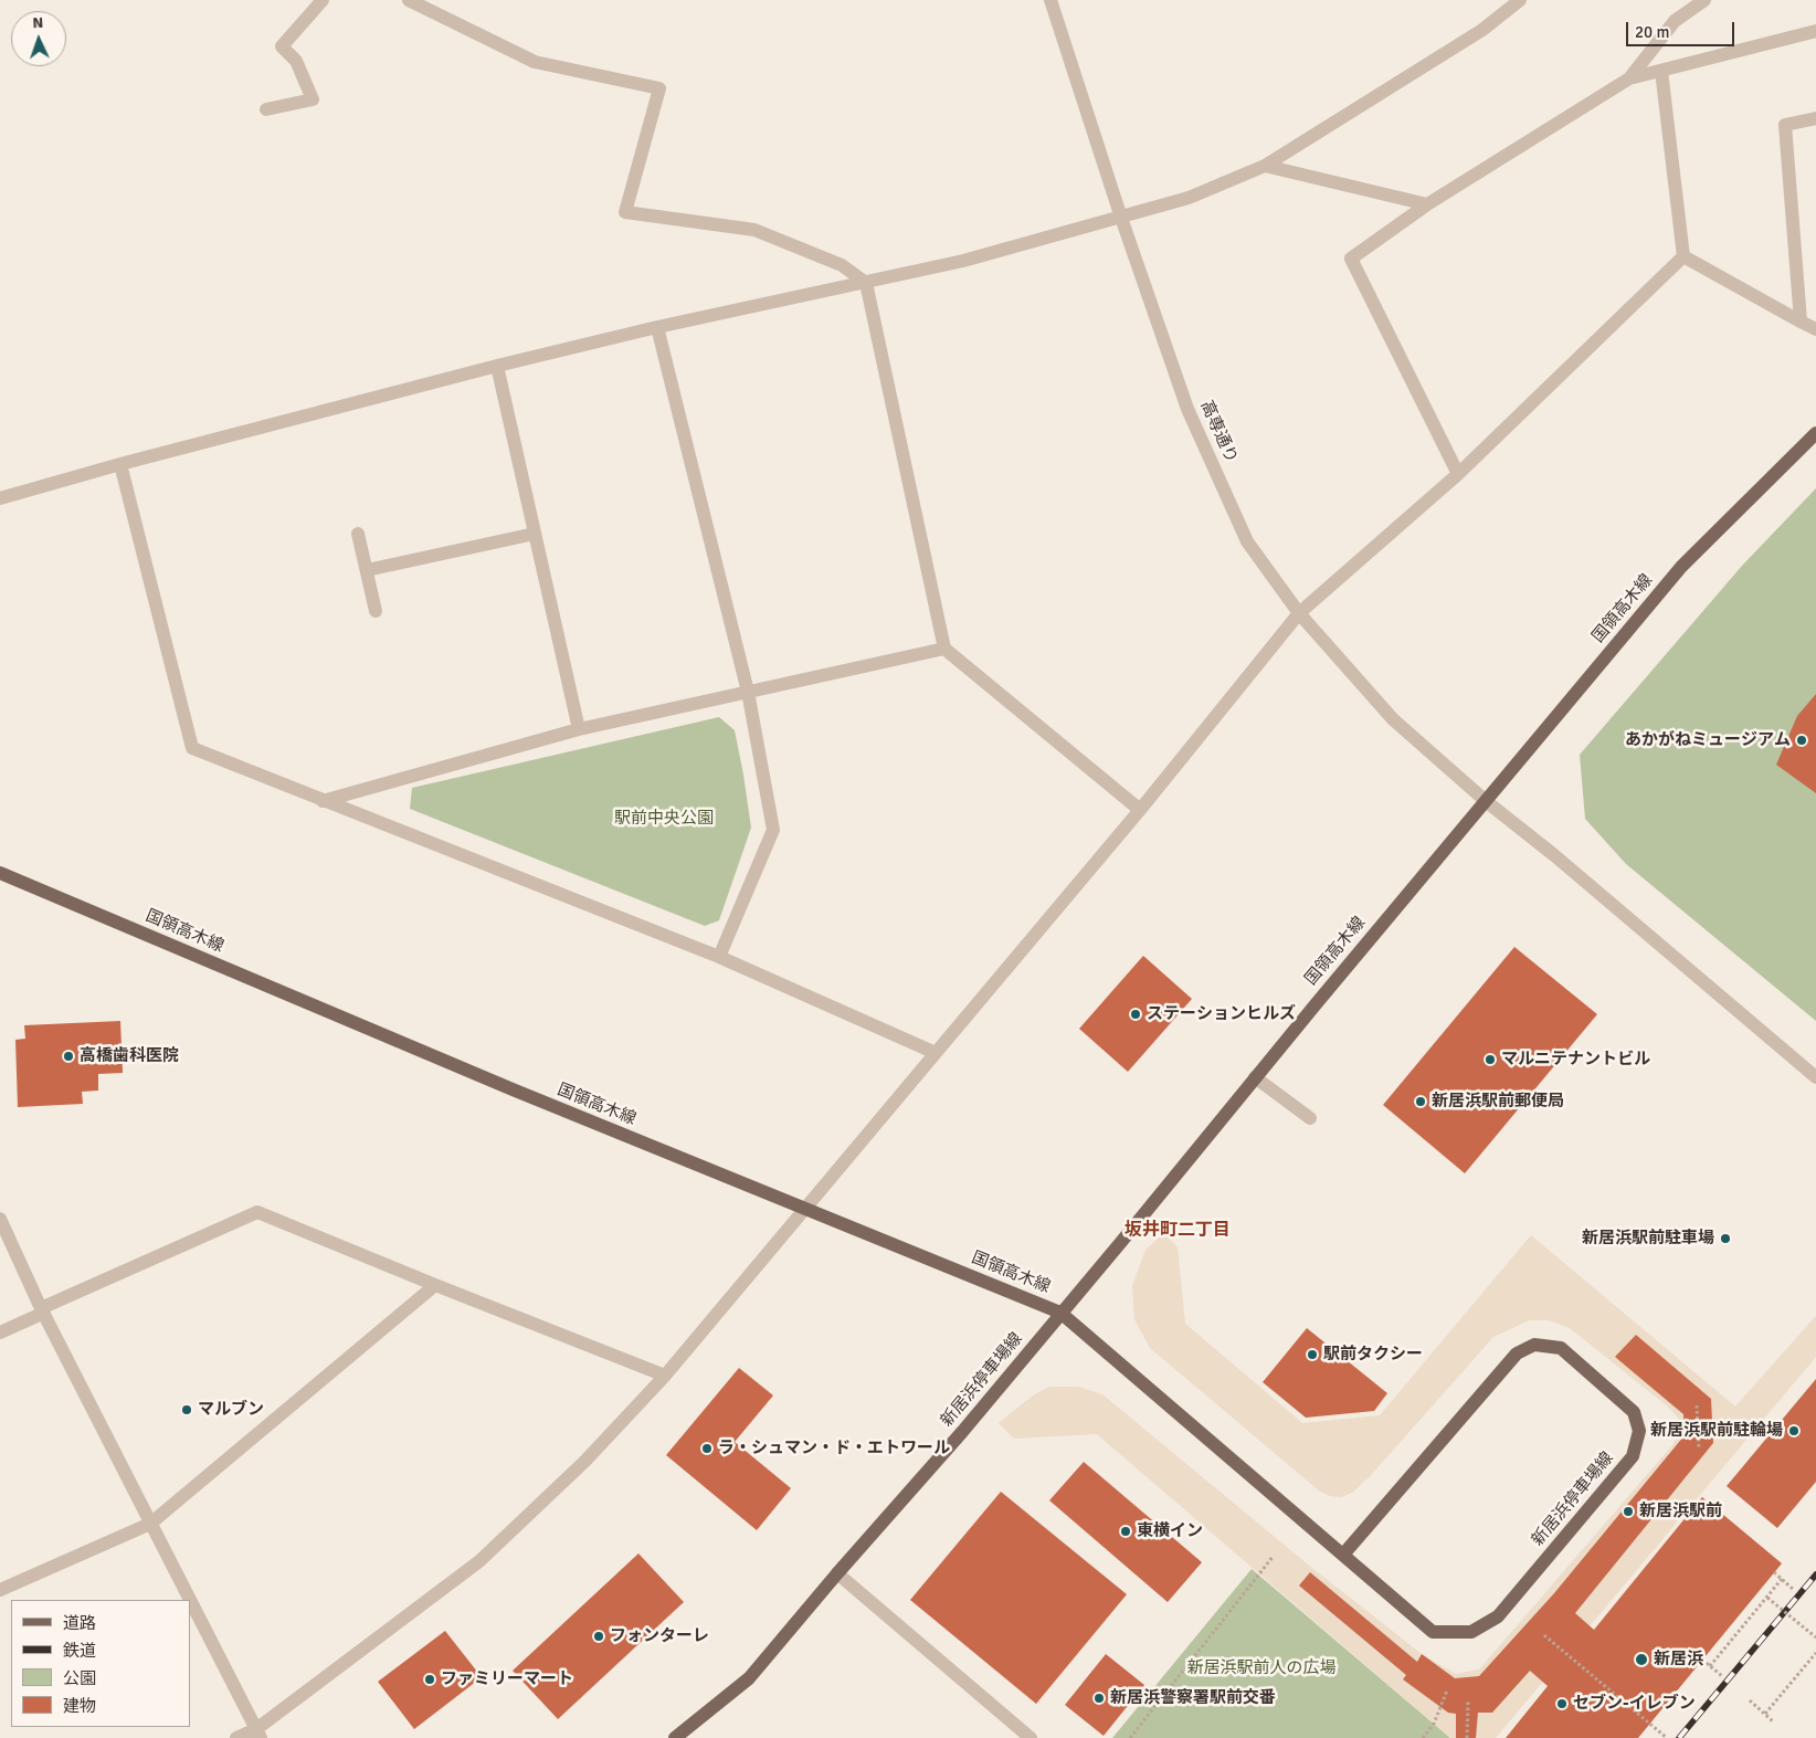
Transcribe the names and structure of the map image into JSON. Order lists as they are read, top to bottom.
{
  "streets": {
    "main road": ["国領高木線", "新居浜停車場線"],
    "street": ["高専通り"]
  },
  "crossings": [
    ["高専通り", "国領高木線"],
    ["国領高木線", "新居浜停車場線"]
  ],
  "districts": ["坂井町二丁目"],
  "parks": ["駅前中央公園", "新居浜駅前人の広場"],
  "places": [
    "あかがねミュージアム",
    "ステーションヒルズ",
    "高橋歯科医院",
    "マルニテナントビル",
    "新居浜駅前郵便局",
    "新居浜駅前駐車場",
    "駅前タクシー",
    "マルブン",
    "新居浜駅前駐輪場",
    "ラ・シュマン・ド・エトワール",
    "新居浜駅前",
    "東横イン",
    "フォンターレ",
    "新居浜",
    "ファミリーマート",
    "新居浜警察署駅前交番",
    "セブン-イレブン"
  ],
  "legend": [
    "道路",
    "鉄道",
    "公園",
    "建物"
  ],
  "scale_bar": "20 m",
  "north": "top"
}
